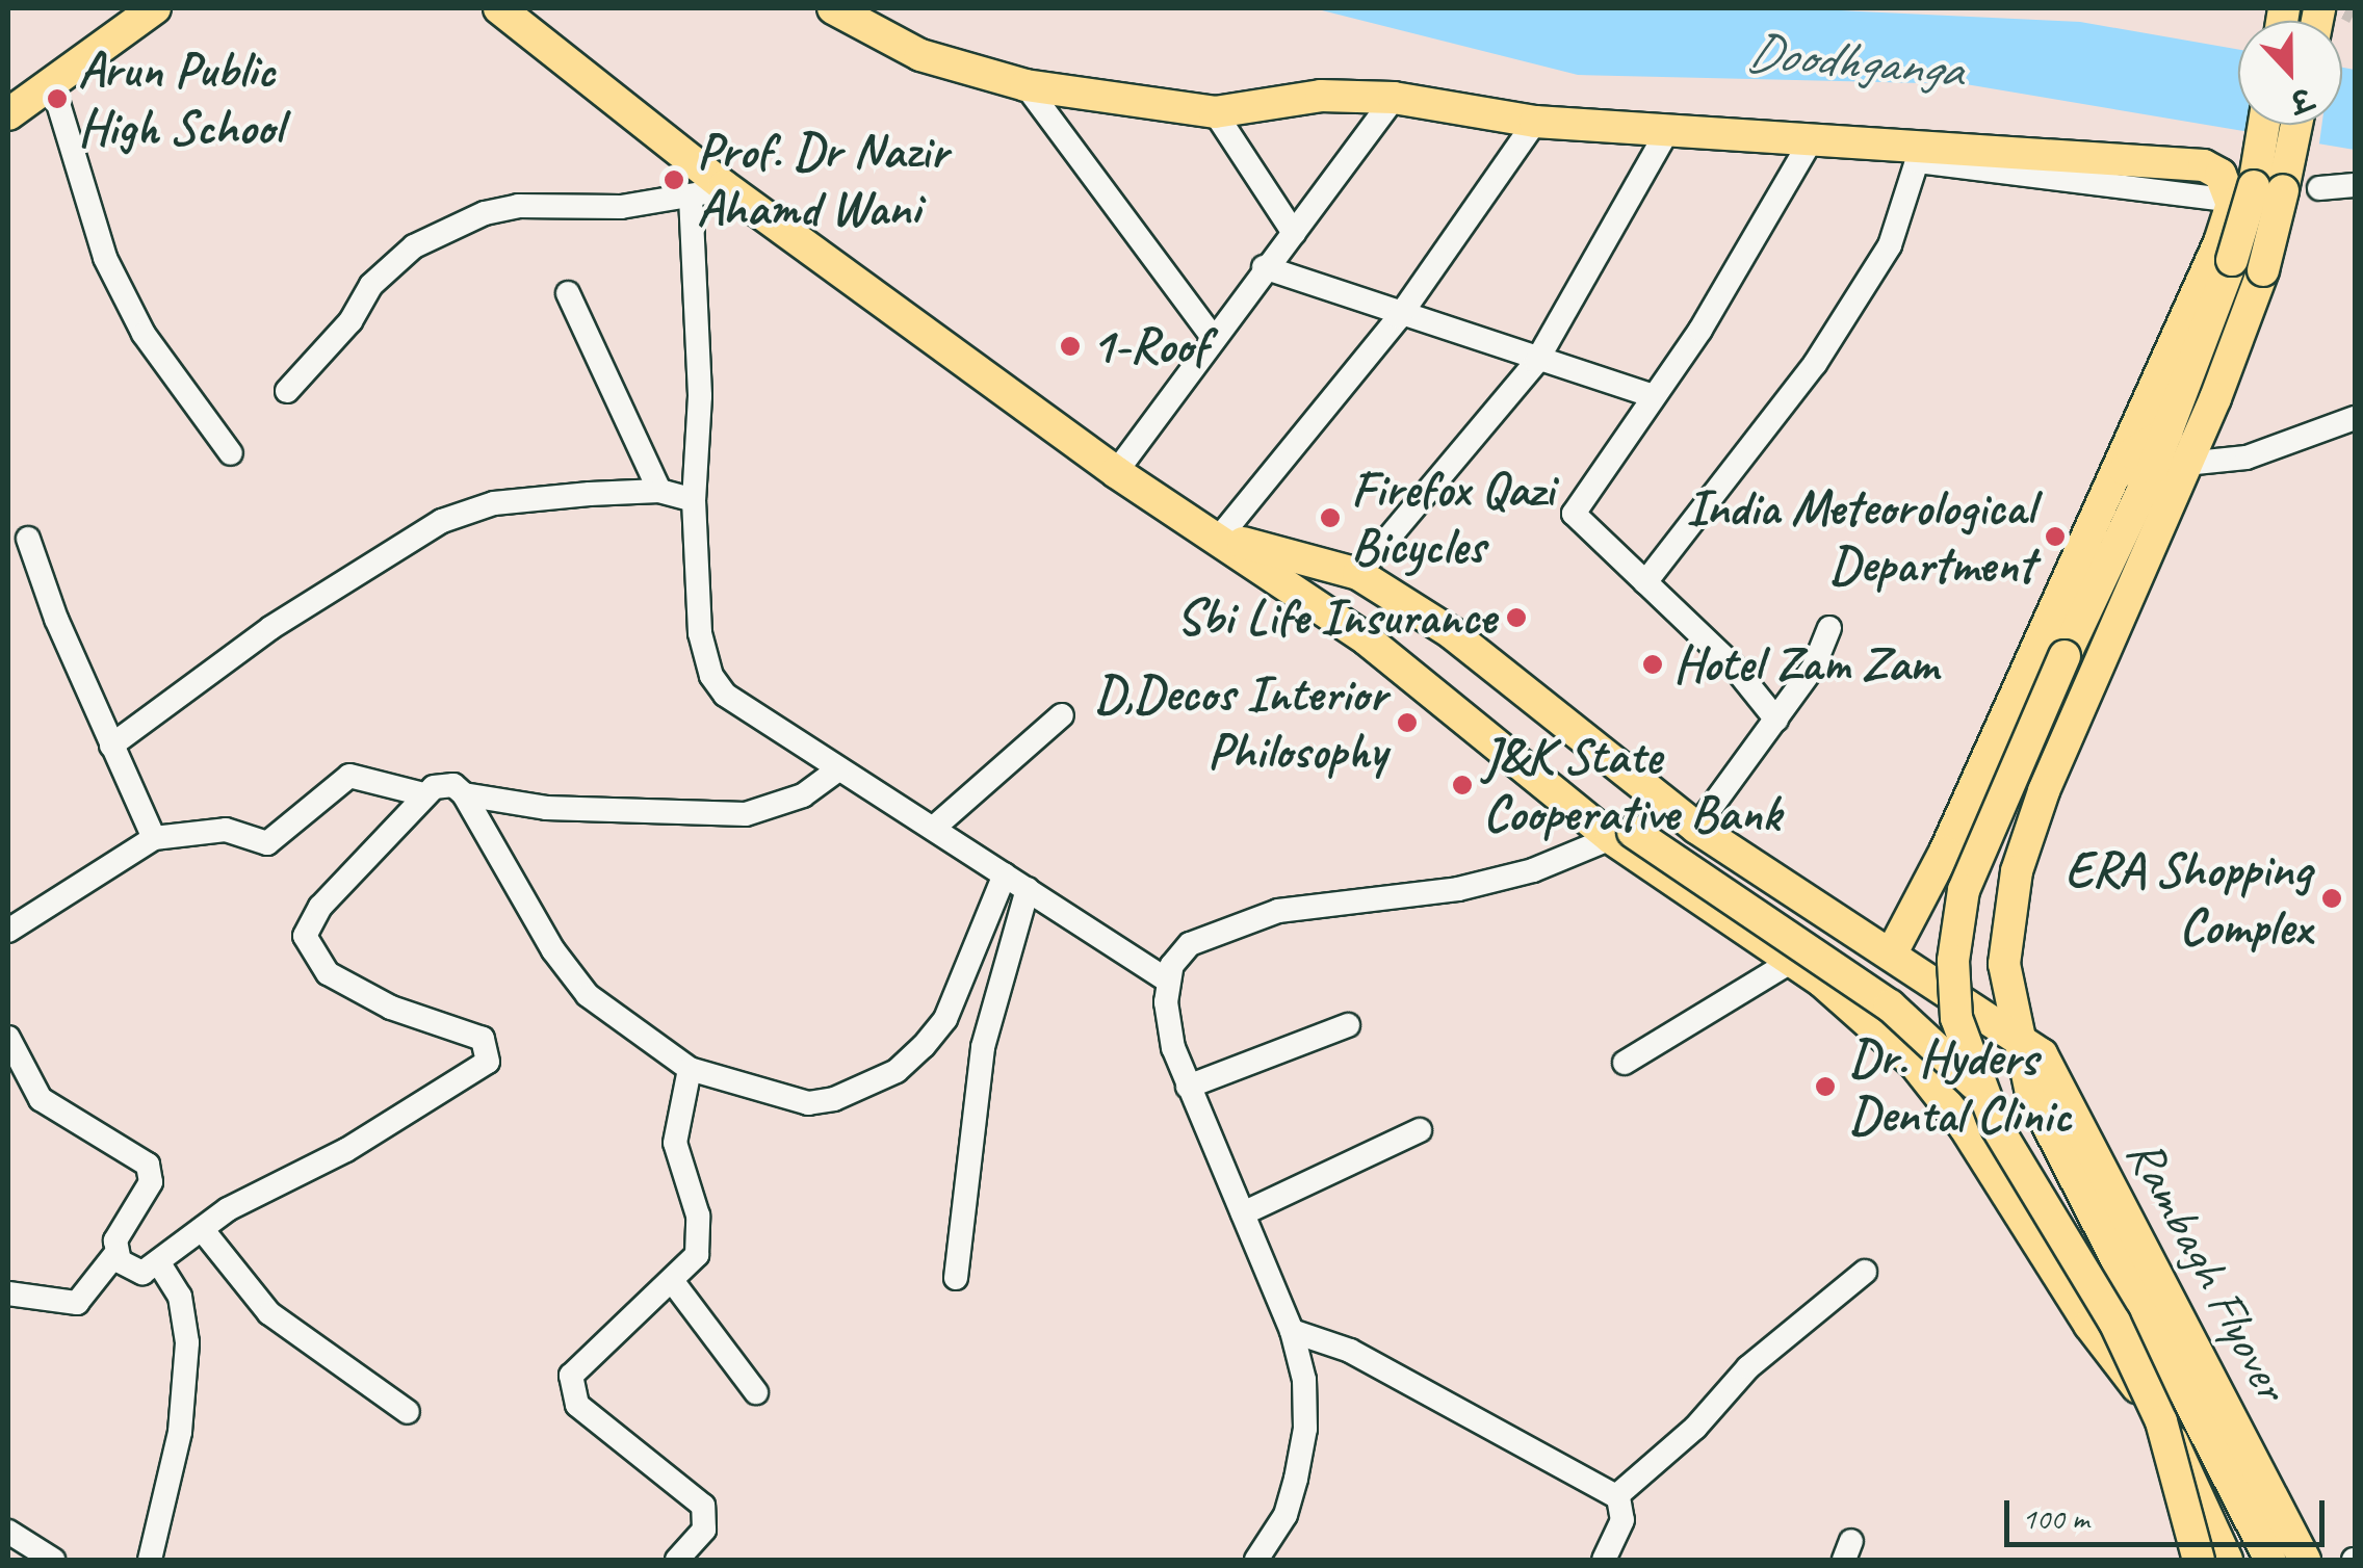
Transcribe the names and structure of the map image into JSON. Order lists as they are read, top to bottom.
{
  "streets": {
    "main road": ["Rambagh Flyover"]
  },
  "water": ["Doodhganga"],
  "places": [
    "Arun Public High School",
    "Prof. Dr Nazir Ahamd Wani",
    "1-Roof",
    "Firefox Qazi Bicycles",
    "India Meteorological Department",
    "Sbi Life Insurance",
    "Hotel Zam Zam",
    "D,Decos Interior Philosophy",
    "J&K State Cooperative Bank",
    "ERA Shopping Complex",
    "Dr. Hyders Dental Clinic"
  ],
  "scale_bar": "100 m",
  "north": "bottom"
}
